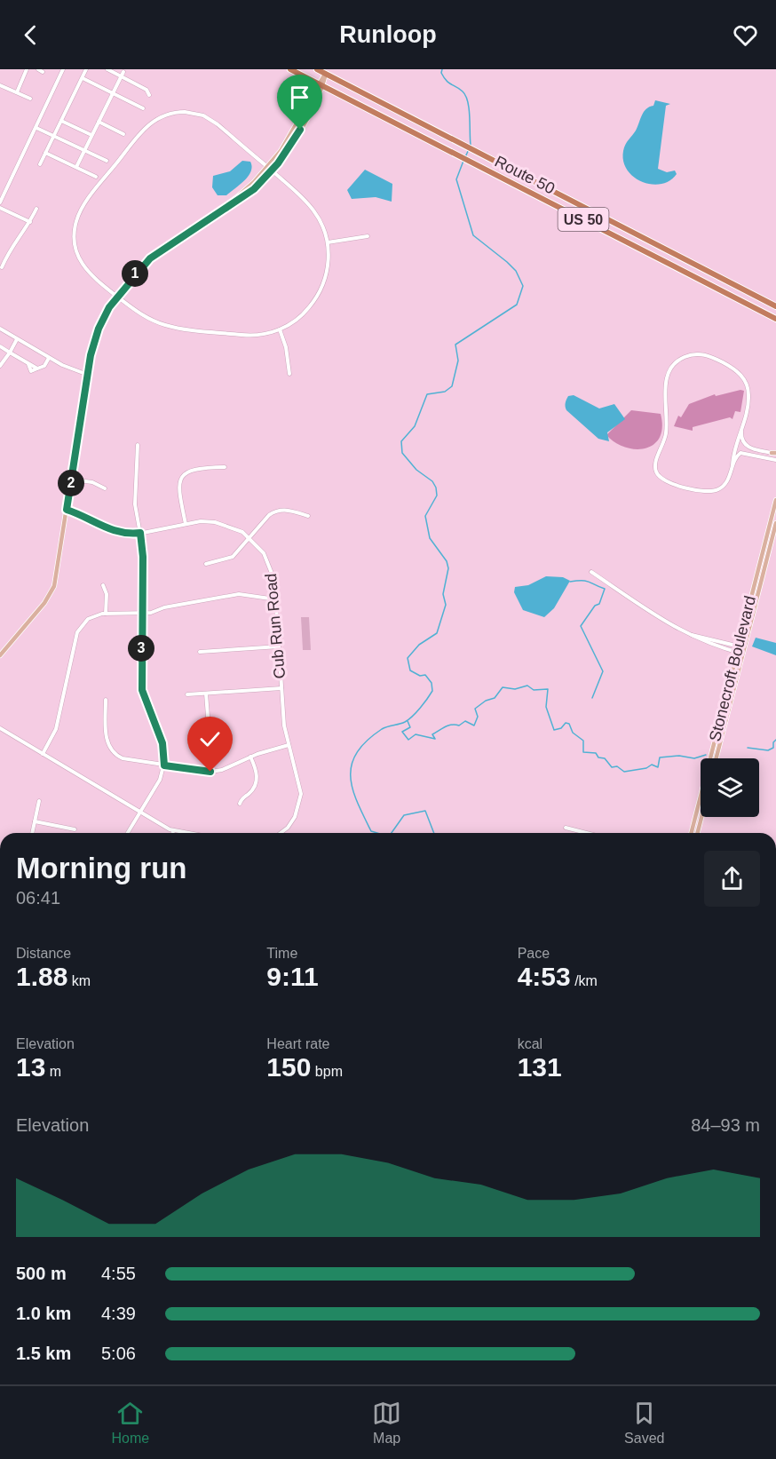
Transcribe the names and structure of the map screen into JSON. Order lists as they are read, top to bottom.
{
  "streets": {
    "highway": ["Route 50", "US 50"],
    "main road": ["Stonecroft Boulevard"],
    "street": ["Cub Run Road"]
  },
  "page": {
    "header": "Runloop",
    "pins": ["1", "2", "3"],
    "heading": ["Morning run", "06:41"],
    "stats": [
      ["Distance", "1.88 km"],
      ["Time", "9:11"],
      ["Pace", "4:53 /km"],
      ["Elevation", "13 m"],
      ["Heart rate", "150 bpm"],
      ["kcal", "131"]
    ],
    "chart": ["Elevation", "84–93 m"],
    "list": [
      {
        "name": "500 m",
        "note": "4:55"
      },
      {
        "name": "1.0 km",
        "note": "4:39"
      },
      {
        "name": "1.5 km",
        "note": "5:06"
      }
    ],
    "tabs": ["Home", "Map", "Saved"]
  }
}
